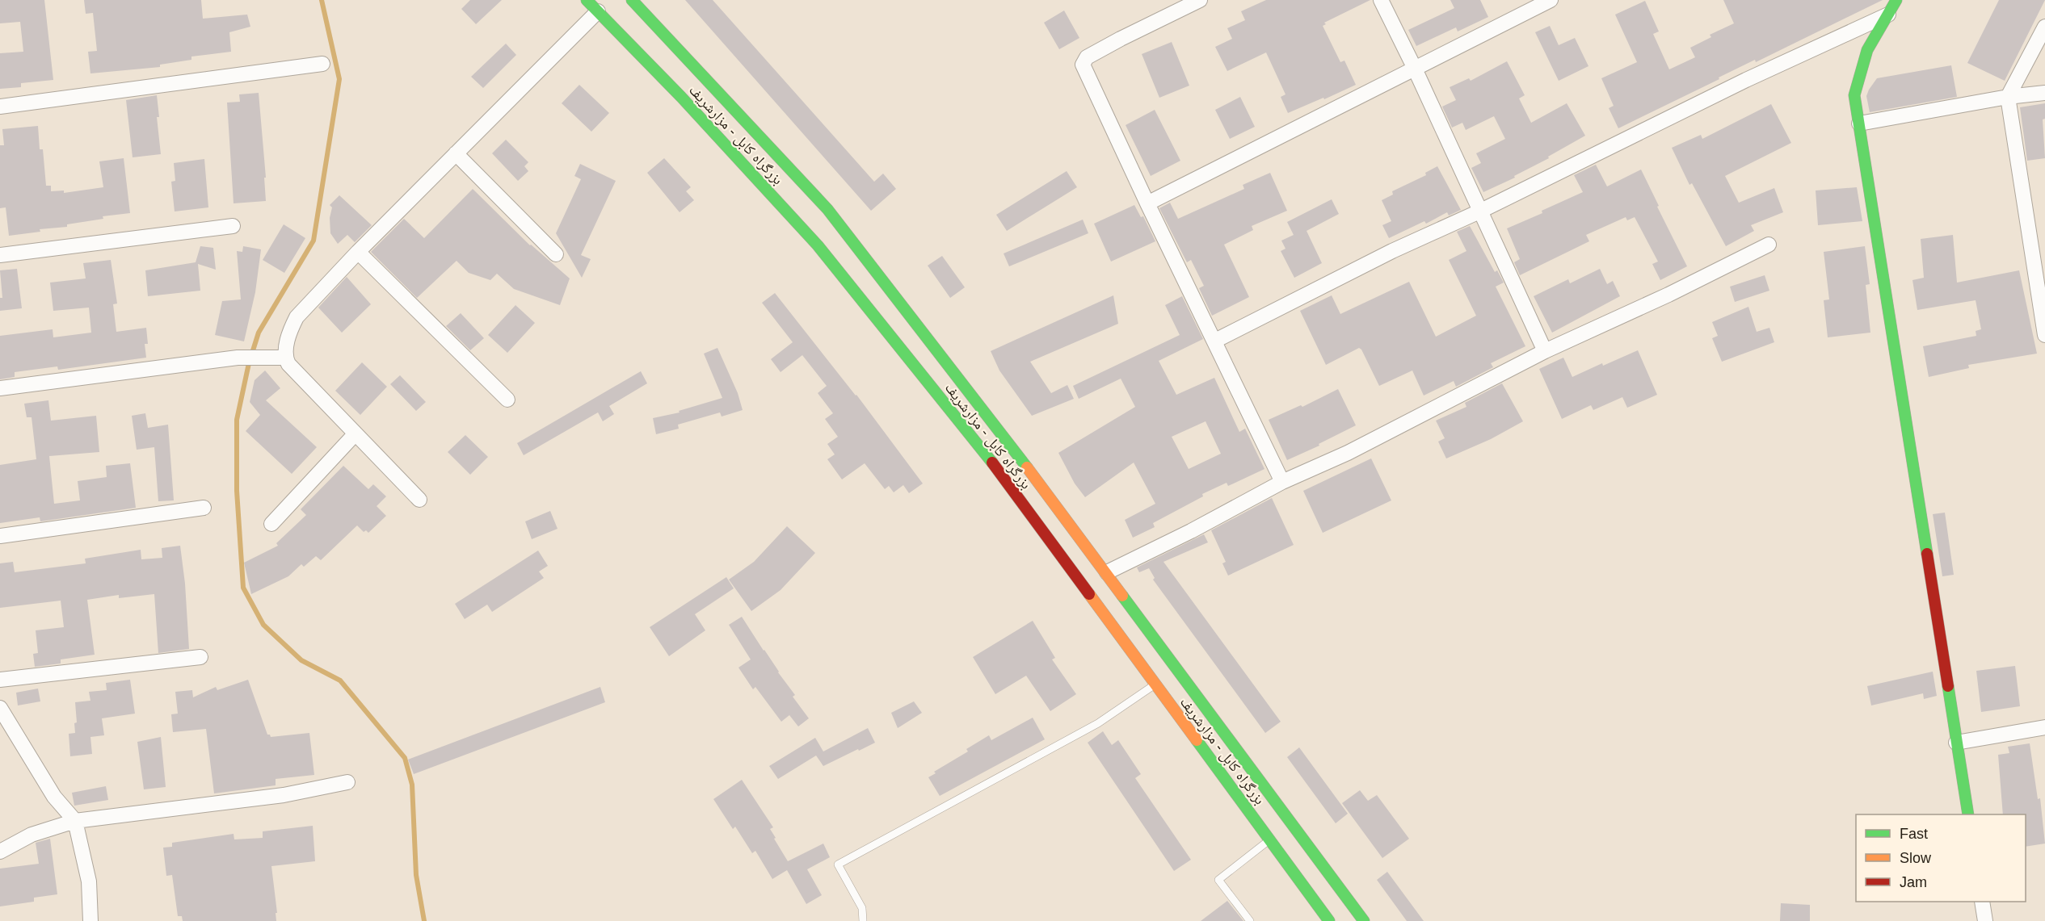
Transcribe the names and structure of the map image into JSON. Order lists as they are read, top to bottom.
{
  "streets": {
    "main road": ["بزرگراه کابل - مزارشریف"]
  },
  "legend": ["Fast", "Slow", "Jam"]
}
